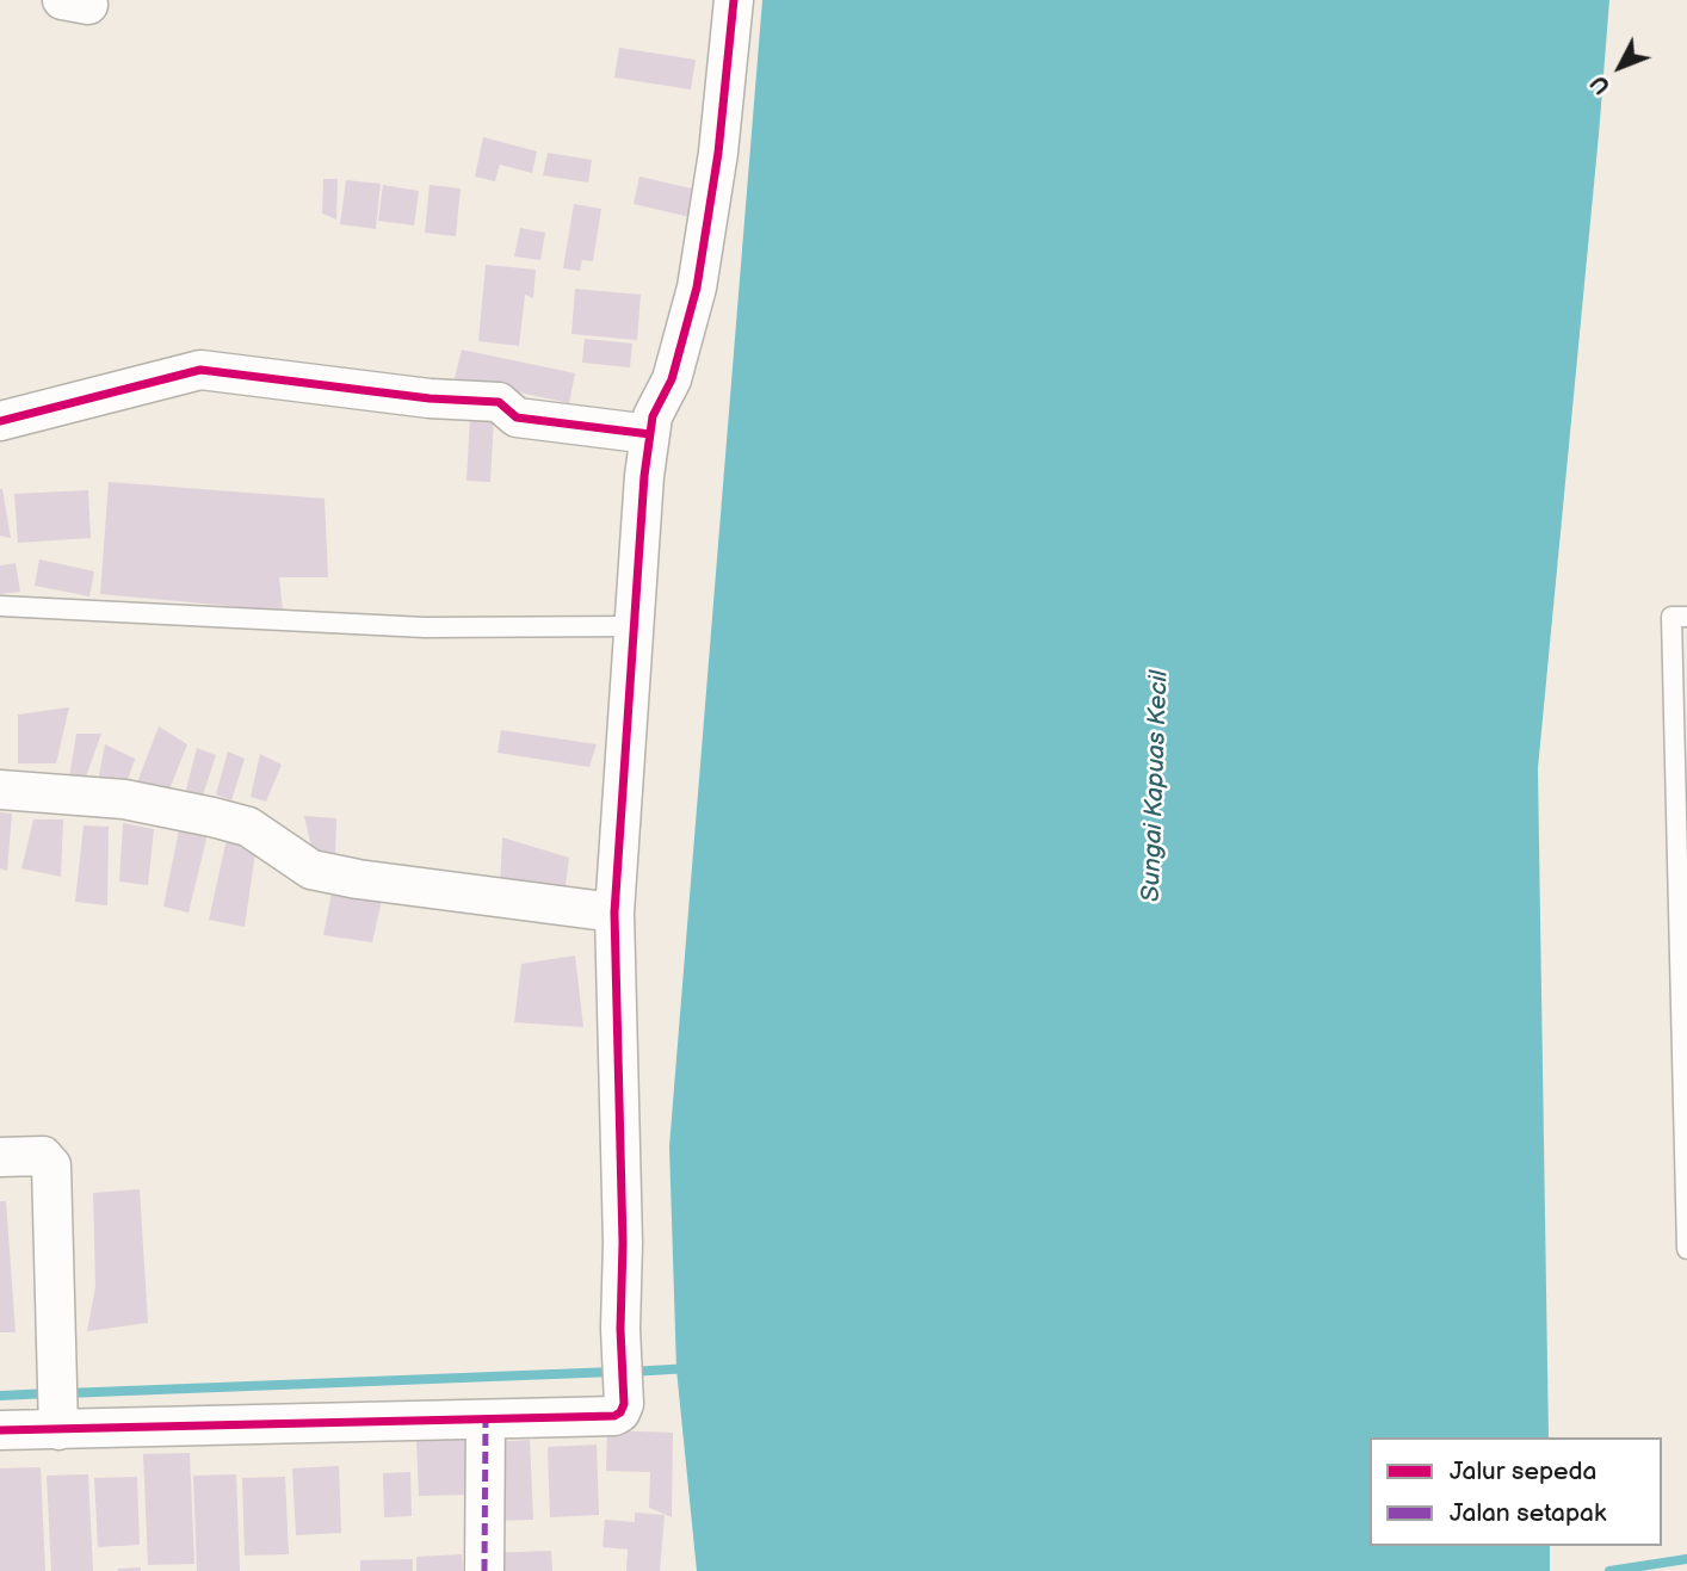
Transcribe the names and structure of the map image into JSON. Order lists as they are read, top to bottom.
{
  "water": ["Sungai Kapuas Kecil"],
  "legend": ["Jalur sepeda", "Jalan setapak"],
  "north": "bottom left"
}
